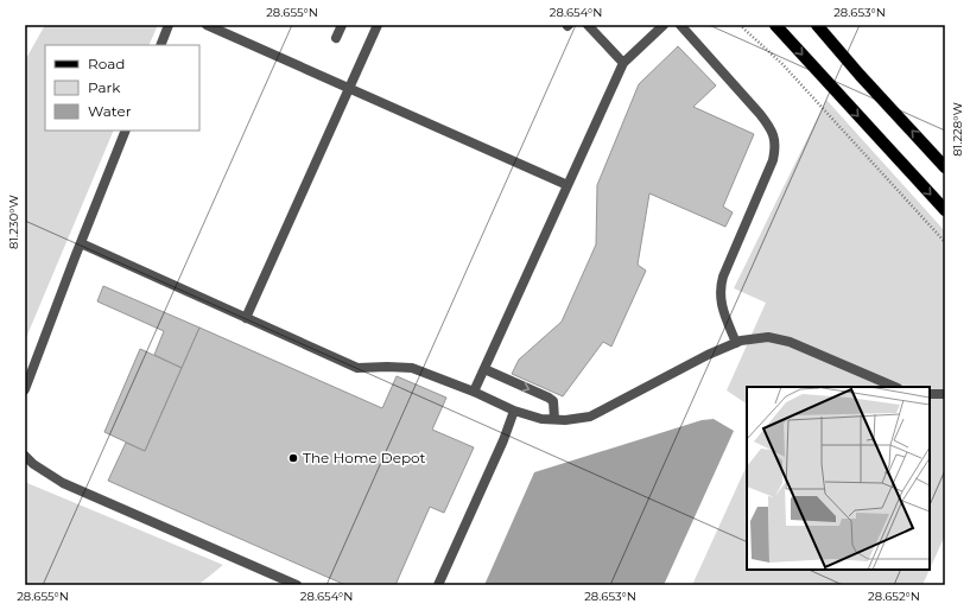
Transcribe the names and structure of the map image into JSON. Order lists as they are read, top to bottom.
{
  "places": ["The Home Depot"],
  "legend": ["Road", "Park", "Water"],
  "coordinates": [
    "28.655°N",
    "28.654°N",
    "28.653°N",
    "81.228°W",
    "81.230°W",
    "28.652°N"
  ]
}
